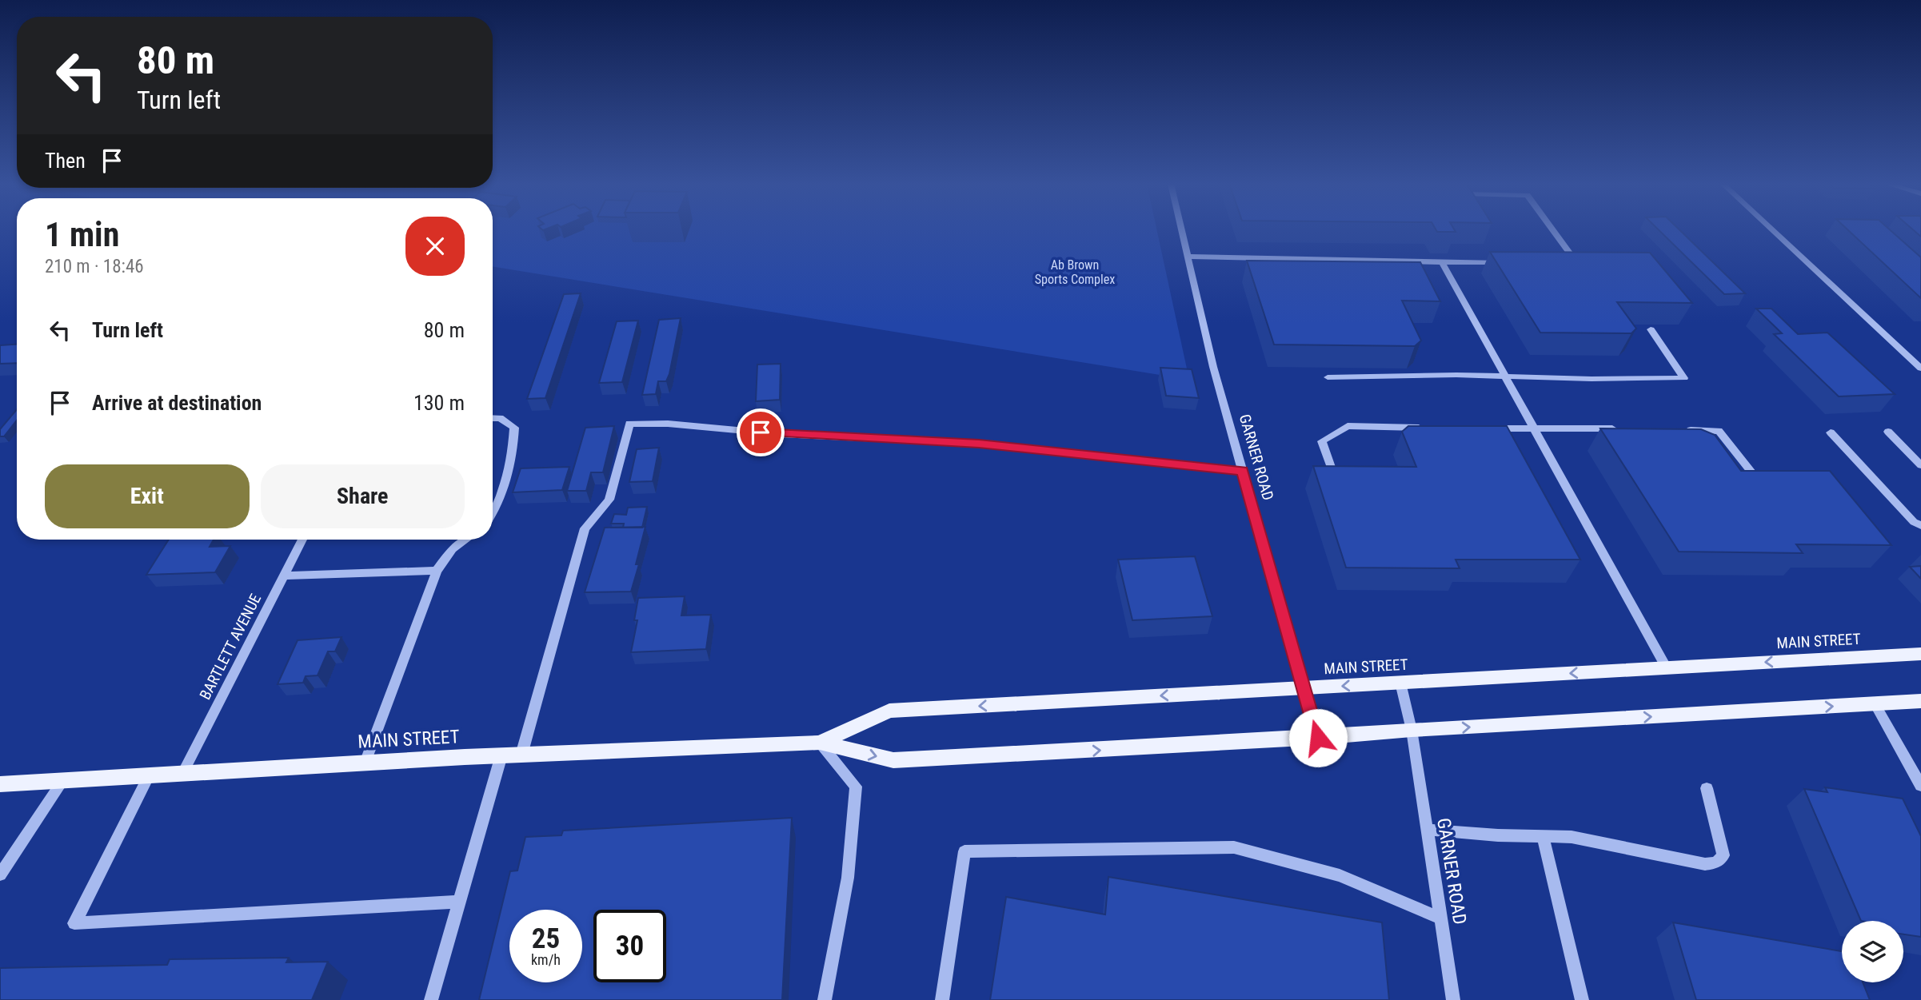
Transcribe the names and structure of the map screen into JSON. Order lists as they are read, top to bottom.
{
  "streets": {
    "main road": ["MAIN STREET"],
    "street": ["GARNER ROAD", "BARTLETT AVENUE"]
  },
  "crossings": [
    ["GARNER ROAD", "MAIN STREET"],
    ["MAIN STREET", "BARTLETT AVENUE"]
  ],
  "parks": ["Ab Brown Sports Complex"],
  "page": {
    "turn": ["80 m", "Turn left"],
    "then": "Then",
    "heading": ["1 min", "210 m · 18:46"],
    "list": [
      {
        "name": "Turn left",
        "value": "80 m"
      },
      {
        "name": "Arrive at destination",
        "value": "130 m"
      }
    ],
    "buttons": ["Exit", "Share"],
    "speed": "25 km/h",
    "limit": "30"
  }
}
